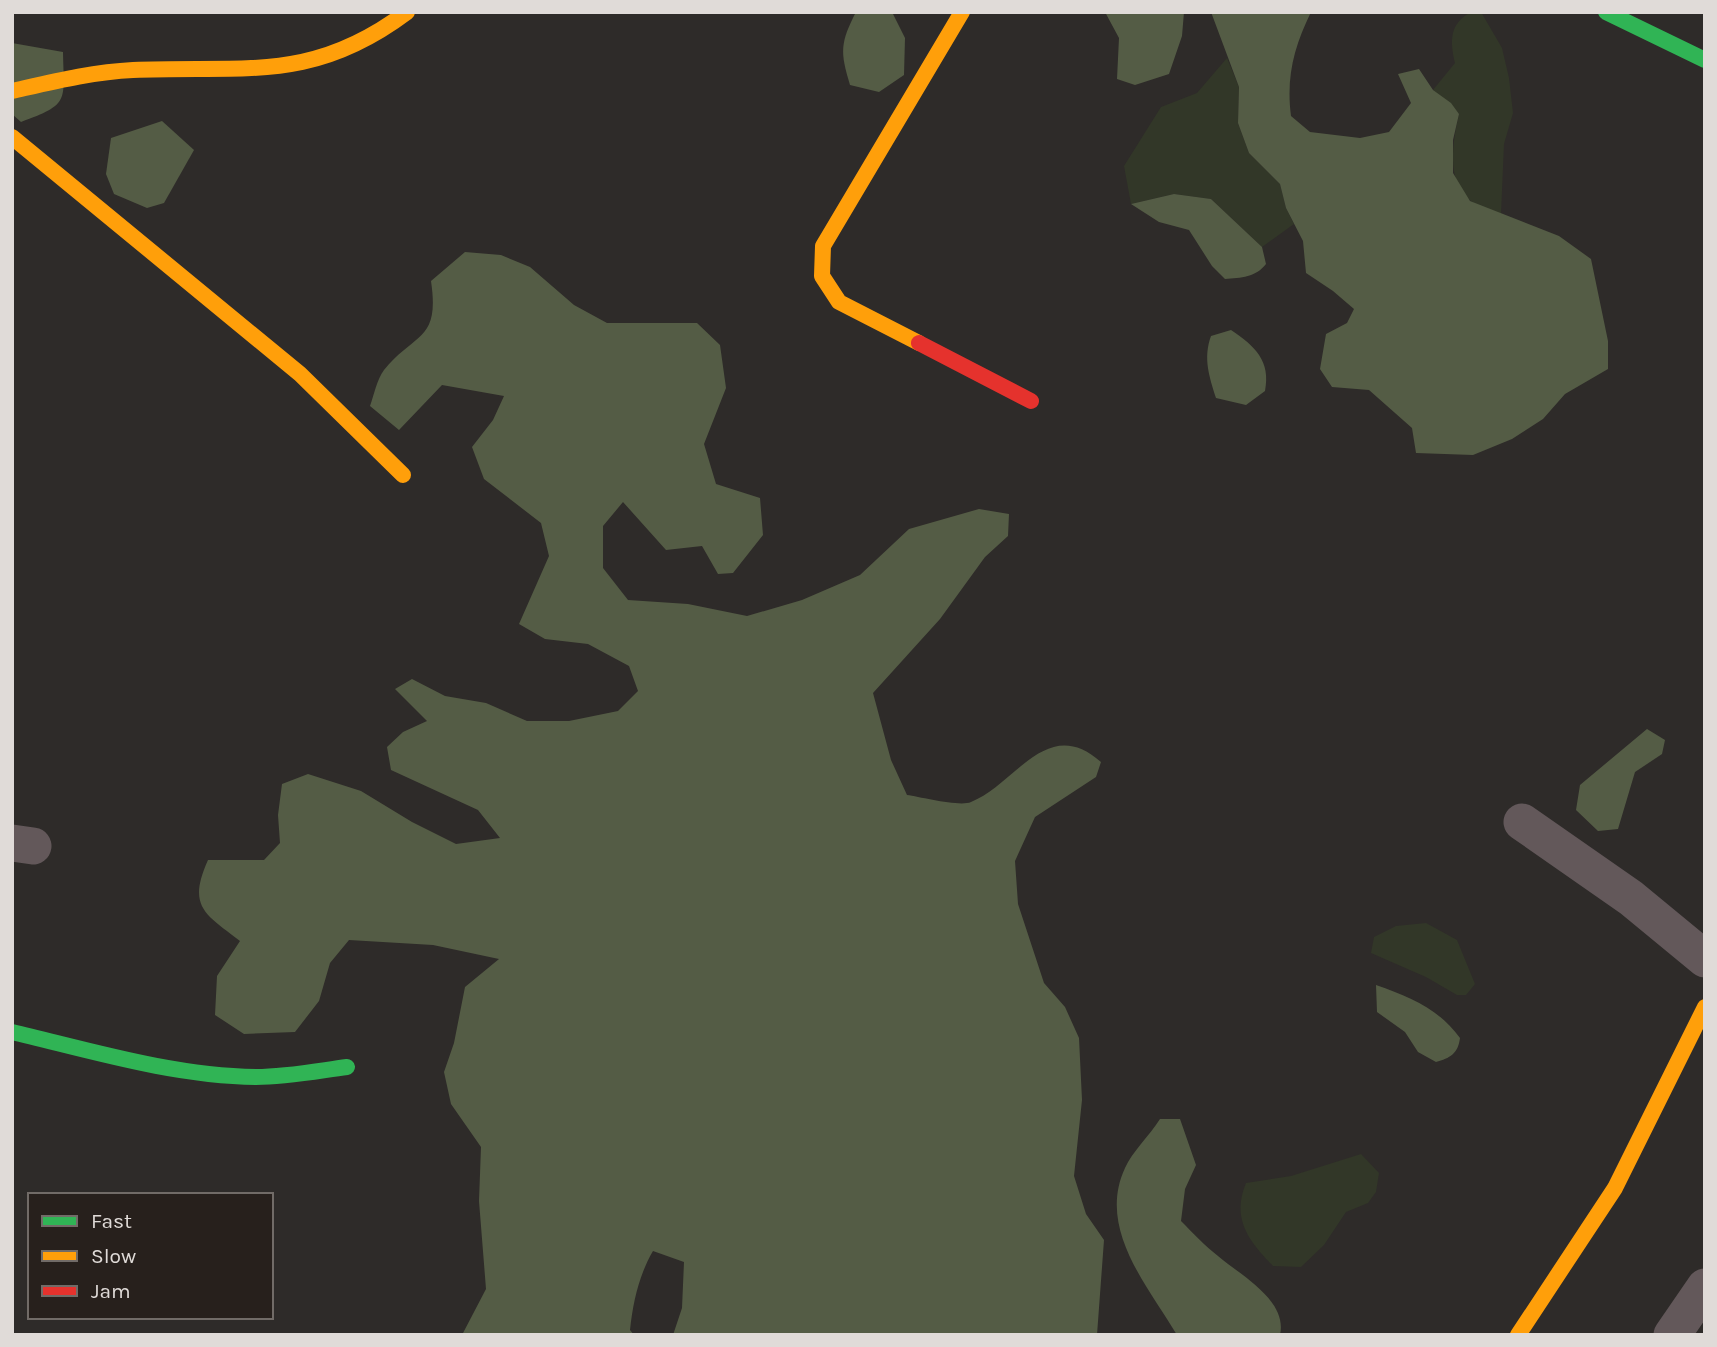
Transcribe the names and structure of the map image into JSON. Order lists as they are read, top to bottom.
{
  "legend": ["Fast", "Slow", "Jam"]
}
